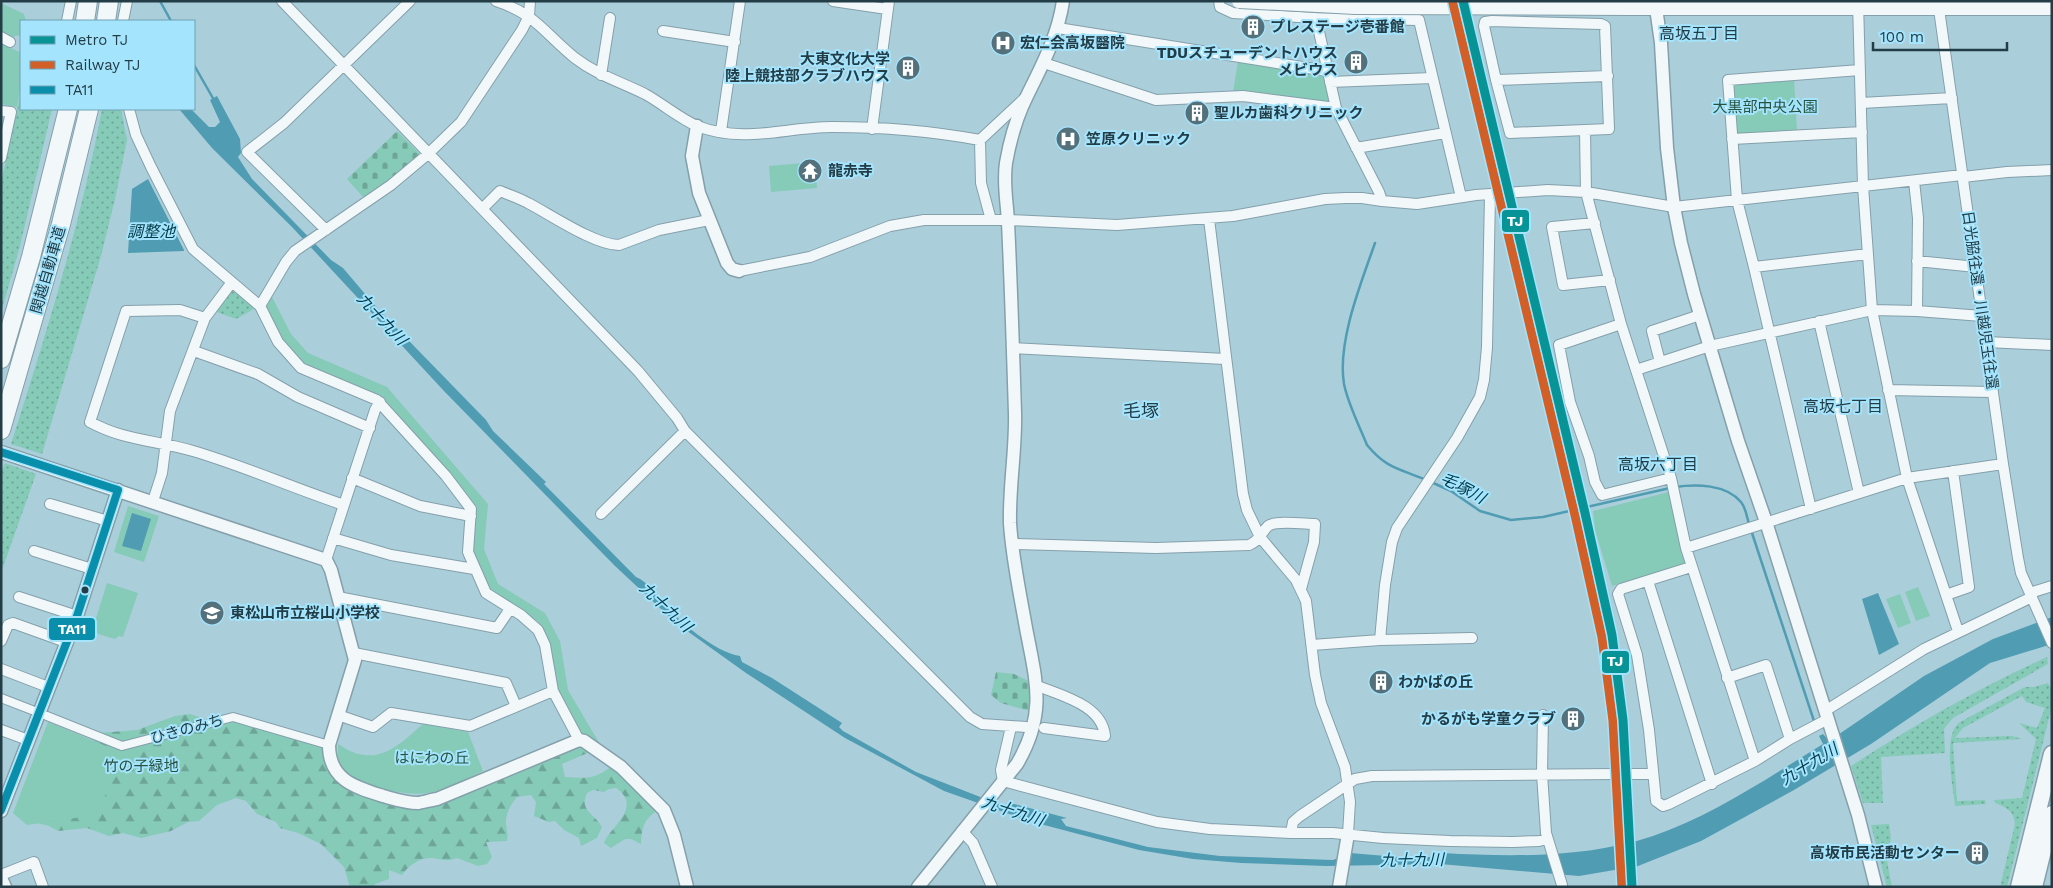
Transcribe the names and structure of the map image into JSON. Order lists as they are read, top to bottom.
{
  "streets": {
    "highway": ["関越自動車道"],
    "street": ["日光脇往還・川越児玉往還", "ひきのみち"]
  },
  "districts": [
    "高坂五丁目",
    "高坂七丁目",
    "毛塚",
    "高坂六丁目"
  ],
  "water": ["調整池", "九十九川", "毛塚川"],
  "parks": ["大黒部中央公園", "はにわの丘", "竹の子緑地"],
  "places": {
    "building": [
      "プレステージ壱番館",
      "TDUスチューデントハウス メビウス",
      "大東文化大学 陸上競技部クラブハウス",
      "聖ルカ歯科クリニック",
      "わかばの丘",
      "かるがも学童クラブ",
      "高坂市民活動センター"
    ],
    "hospital": ["宏仁会高坂醫院", "笠原クリニック"],
    "temple": ["龍赤寺"],
    "school or university": ["東松山市立桜山小学校"]
  },
  "lines": ["metro line TJ", "rail line TJ", "transit line TA11"],
  "legend": ["Metro TJ", "Railway TJ", "TA11"],
  "scale_bar": "100 m"
}
